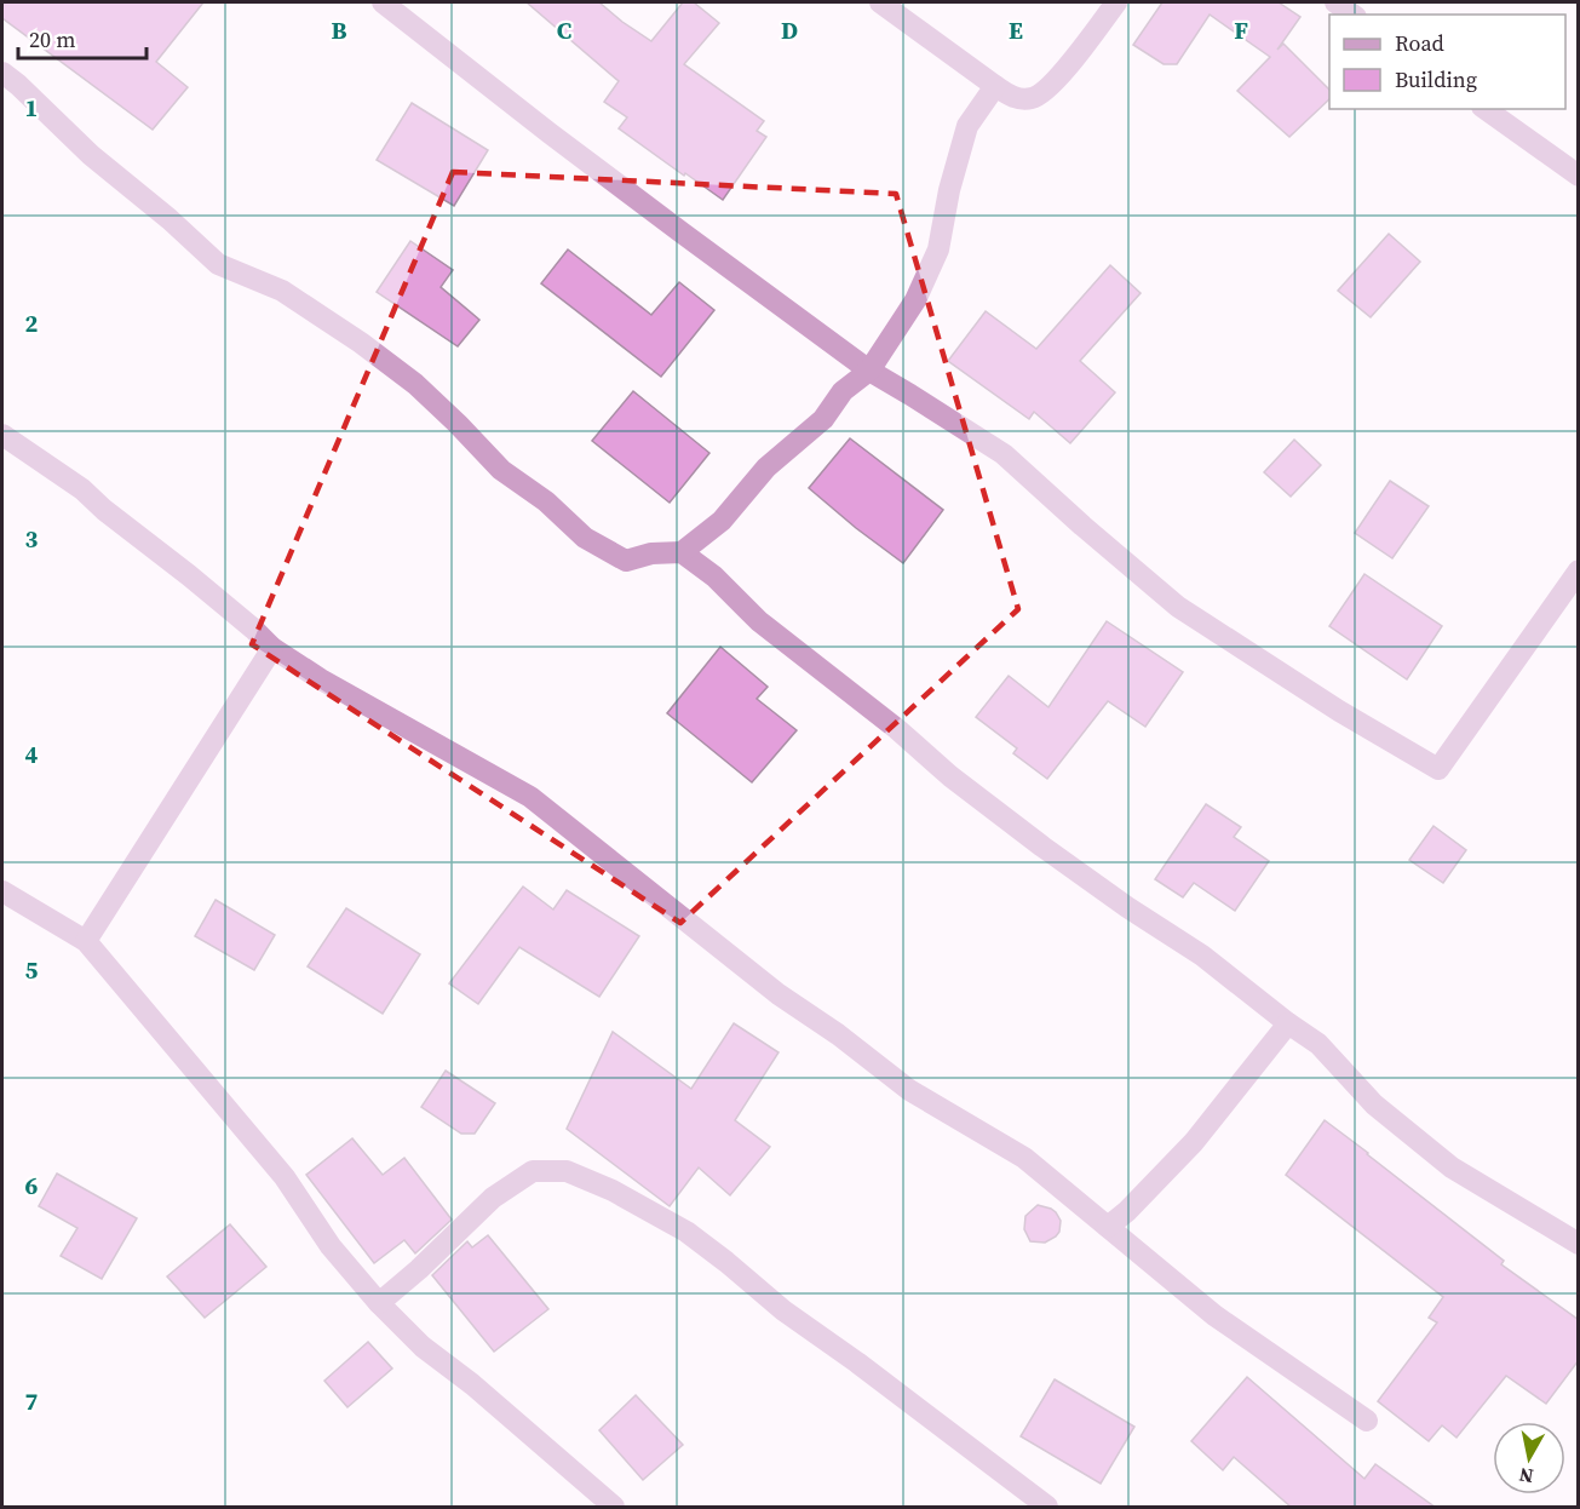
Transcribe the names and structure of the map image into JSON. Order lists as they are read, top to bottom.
{
  "legend": ["Road", "Building"],
  "scale_bar": "20 m",
  "north": "bottom",
  "grid": {
    "columns": [
      "B",
      "C",
      "D",
      "E",
      "F"
    ],
    "rows": [
      "1",
      "2",
      "3",
      "4",
      "5",
      "6",
      "7"
    ]
  }
}
